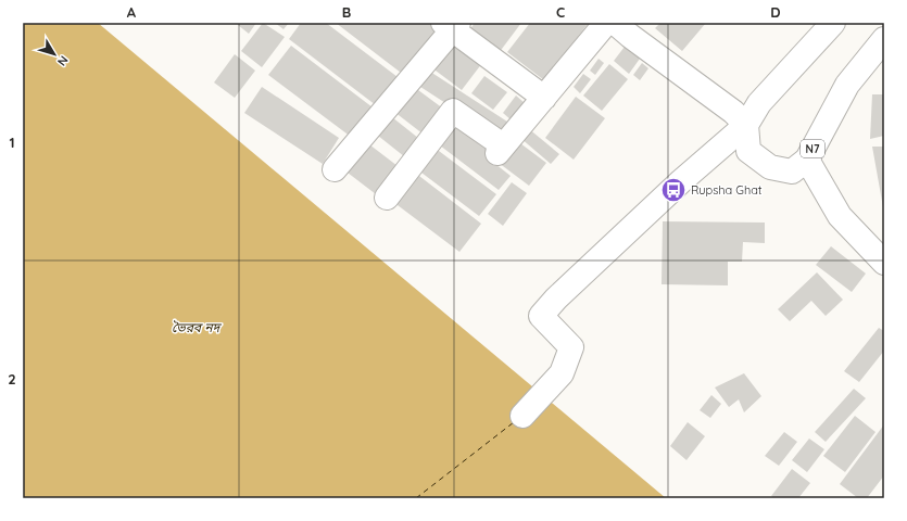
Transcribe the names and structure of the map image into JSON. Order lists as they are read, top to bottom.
{
  "streets": {
    "main road": ["N7"]
  },
  "water": ["ভৈরব নদ"],
  "places": {
    "bus stop": ["Rupsha Ghat"]
  },
  "north": "bottom right",
  "grid": {
    "columns": [
      "A",
      "B",
      "C",
      "D"
    ],
    "rows": ["1", "2"]
  }
}
